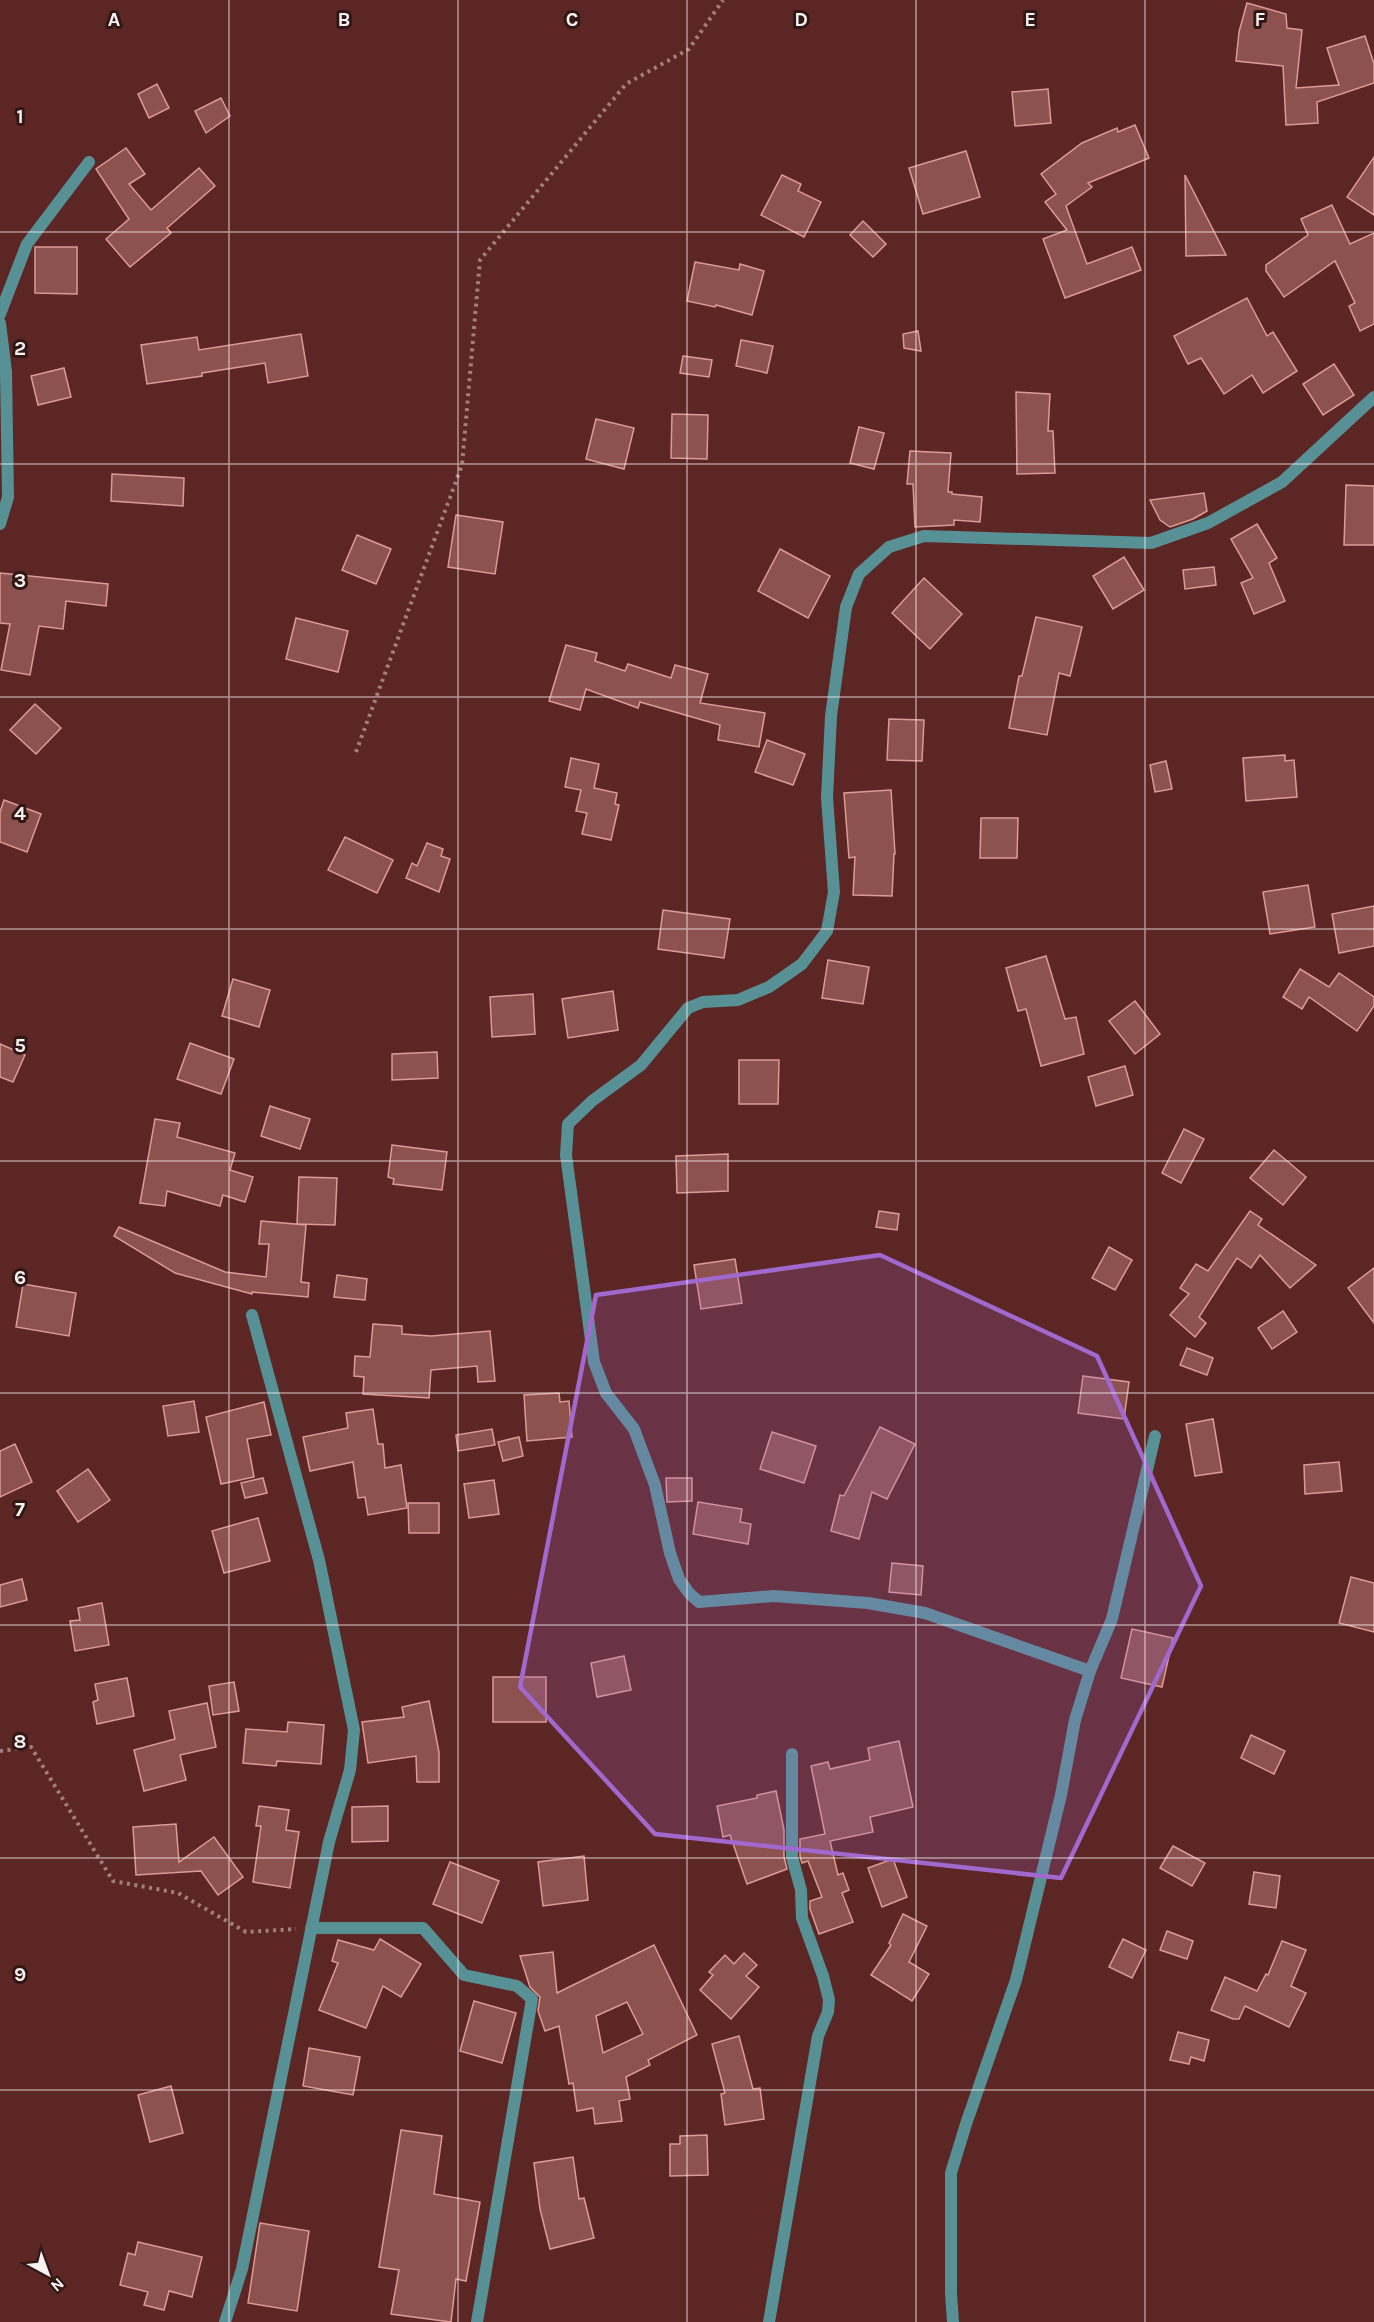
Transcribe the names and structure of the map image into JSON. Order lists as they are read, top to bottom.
{
  "north": "bottom right",
  "grid": {
    "columns": [
      "A",
      "B",
      "C",
      "D",
      "E",
      "F"
    ],
    "rows": [
      "1",
      "2",
      "3",
      "4",
      "5",
      "6",
      "7",
      "8",
      "9"
    ]
  }
}
